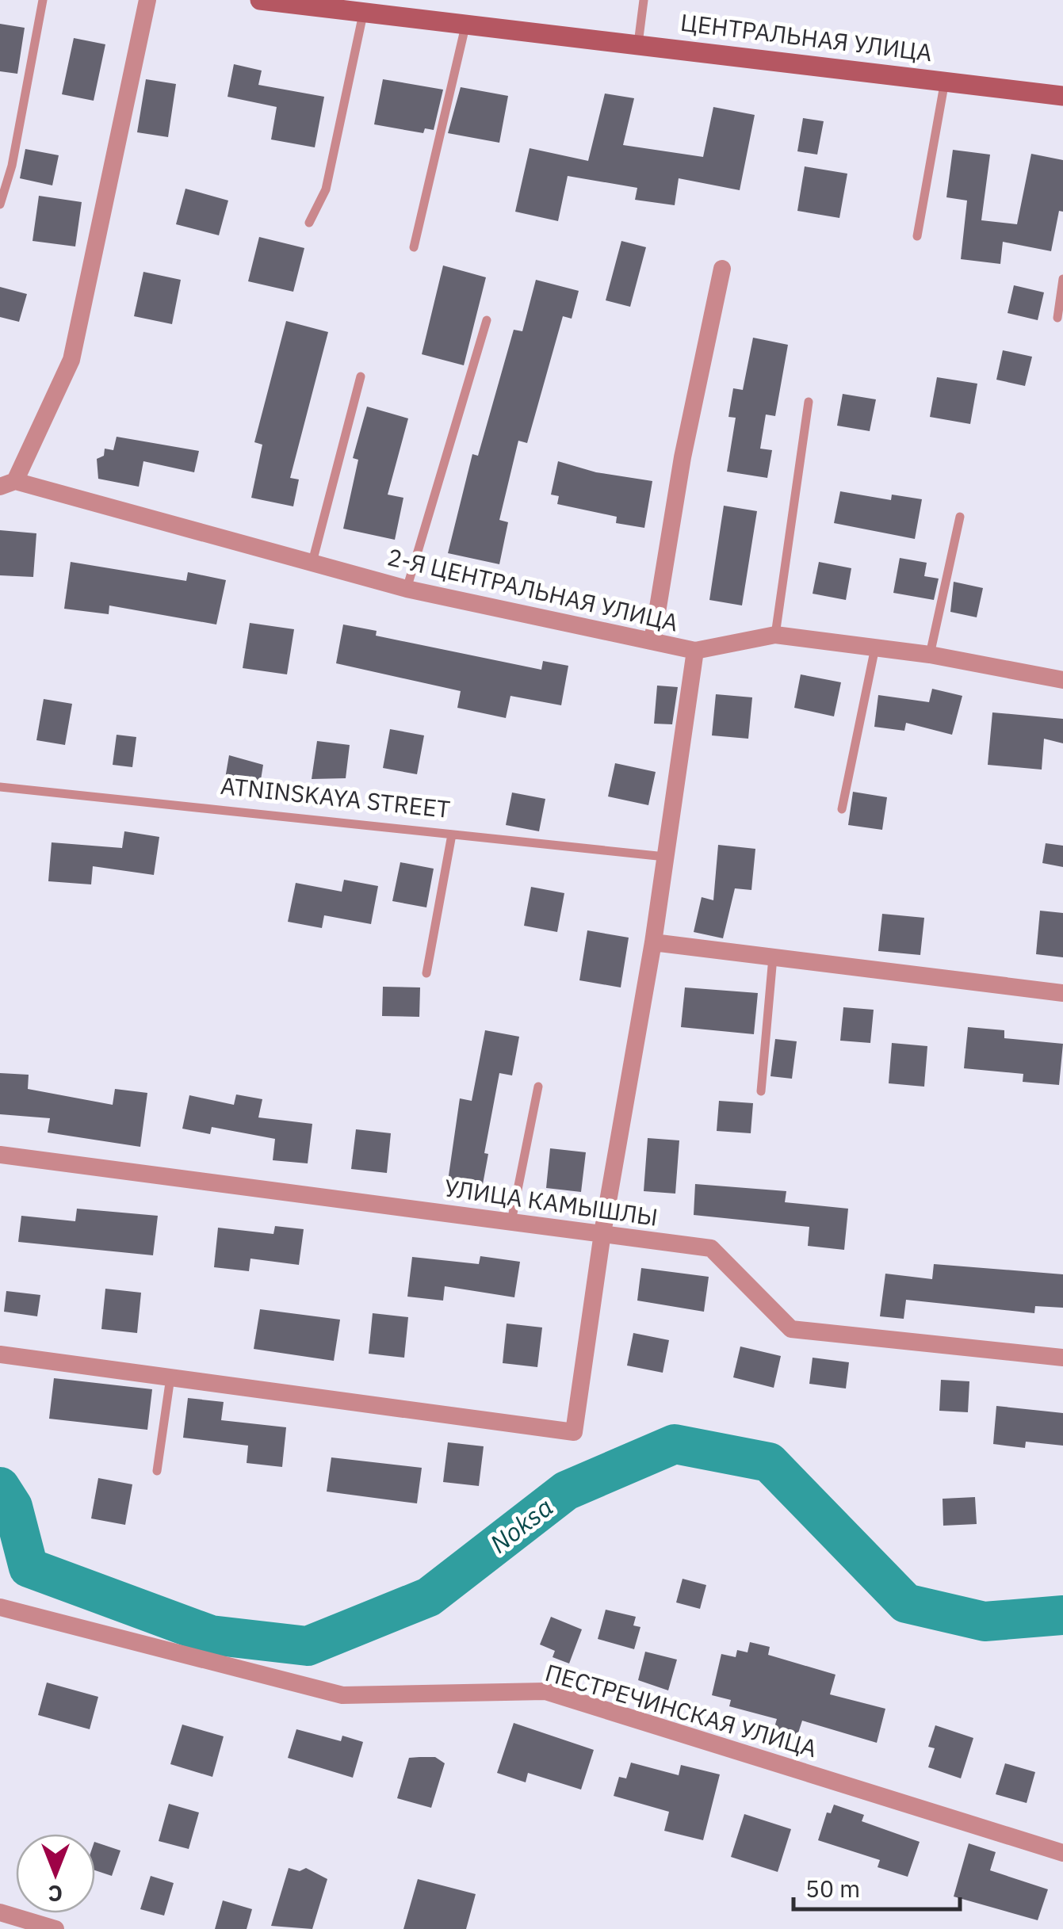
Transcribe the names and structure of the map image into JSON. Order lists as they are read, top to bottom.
{
  "streets": {
    "street": [
      "ЦЕНТРАЛЬНАЯ УЛИЦА",
      "2-Я ЦЕНТРАЛЬНАЯ УЛИЦА",
      "УЛИЦА КАМЫШЛЫ",
      "ПЕСТРЕЧИНСКАЯ УЛИЦА"
    ],
    "lane": ["ATNINSKAYA STREET"]
  },
  "water": ["Noksa"],
  "scale_bar": "50 m",
  "north": "bottom"
}
